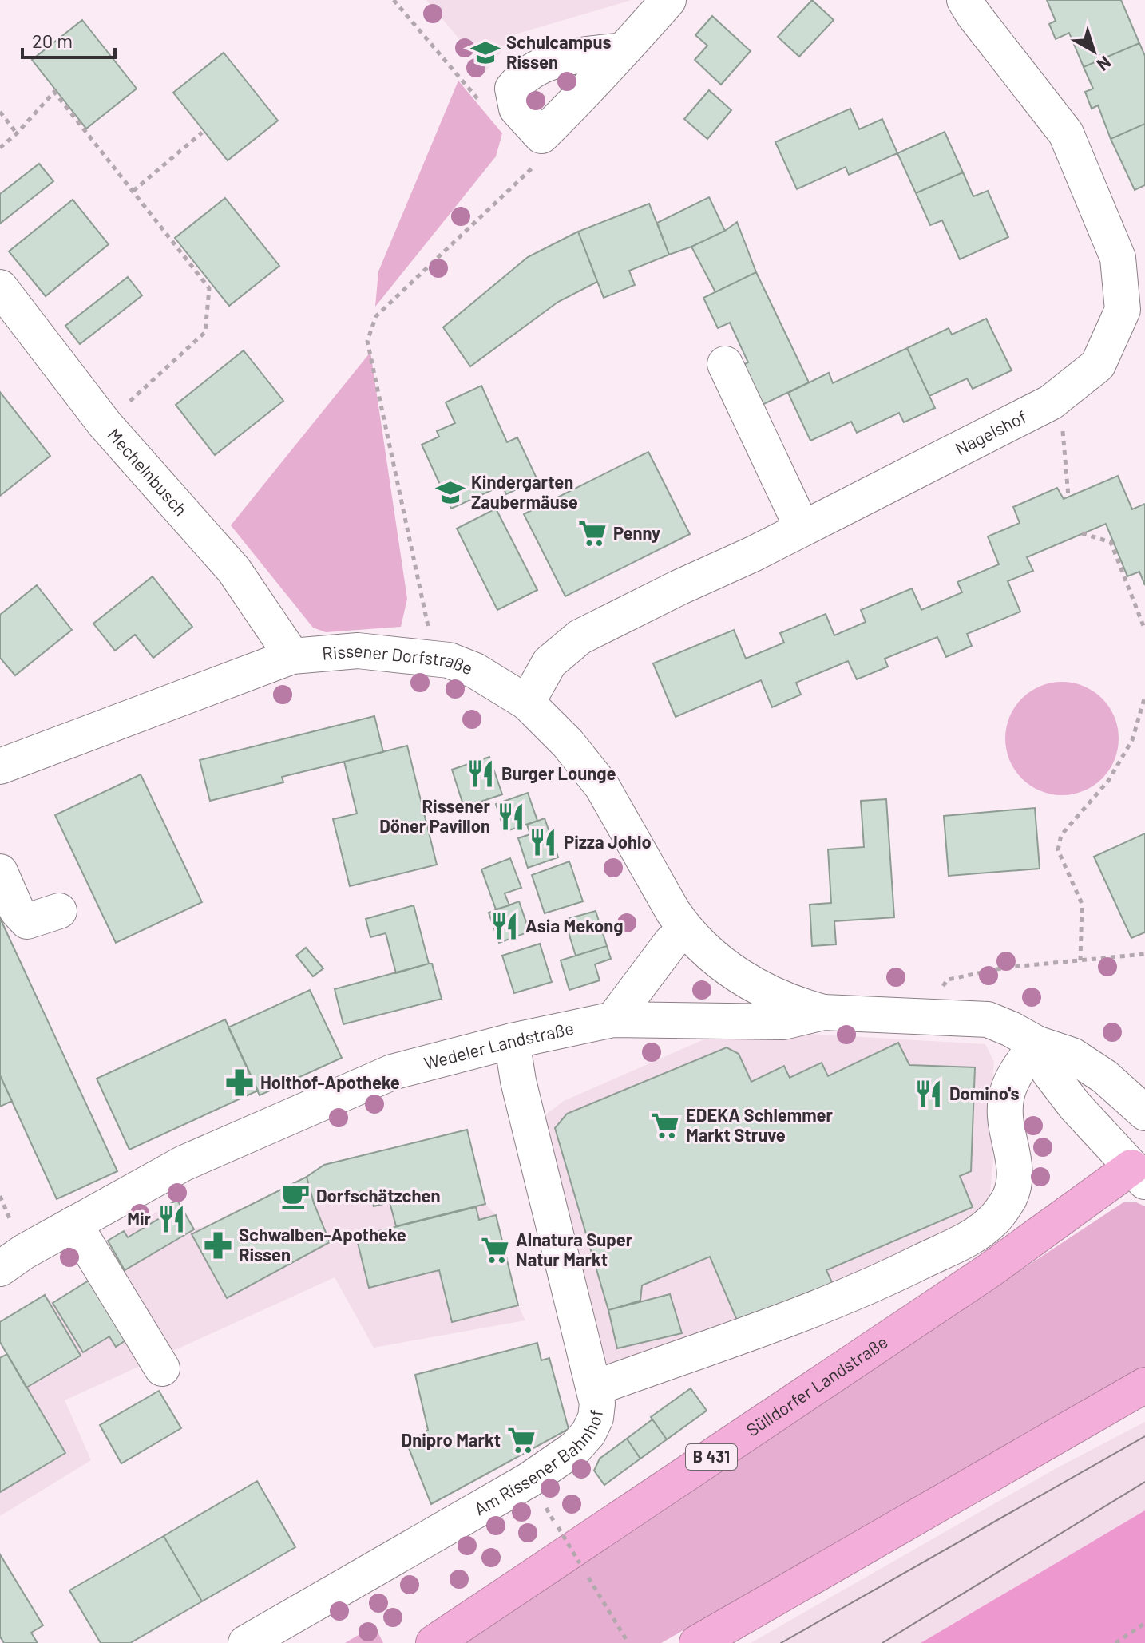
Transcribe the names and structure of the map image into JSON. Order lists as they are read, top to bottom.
{
  "streets": {
    "highway": ["Sülldorfer Landstraße", "B 431"],
    "street": [
      "Nagelshof",
      "Mechelnbusch",
      "Rissener Dorfstraße",
      "Wedeler Landstraße",
      "Am Rissener Bahnhof"
    ]
  },
  "crossings": [
    ["Nagelshof", "Rissener Dorfstraße"],
    ["Mechelnbusch", "Rissener Dorfstraße"],
    ["Rissener Dorfstraße", "Wedeler Landstraße"],
    ["Wedeler Landstraße", "Am Rissener Bahnhof"]
  ],
  "places": {
    "school or university": ["Schulcampus Rissen", "Kindergarten Zaubermäuse"],
    "supermarket": [
      "Penny",
      "EDEKA Schlemmer Markt Struve",
      "Alnatura Super Natur Markt",
      "Dnipro Markt"
    ],
    "restaurant": [
      "Burger Lounge",
      "Rissener Döner Pavillon",
      "Pizza Johlo",
      "Asia Mekong",
      "Domino's",
      "Mir"
    ],
    "pharmacy": ["Holthof-Apotheke", "Schwalben-Apotheke Rissen"],
    "cafe": ["Dorfschätzchen"]
  },
  "scale_bar": "20 m",
  "north": "bottom right"
}
